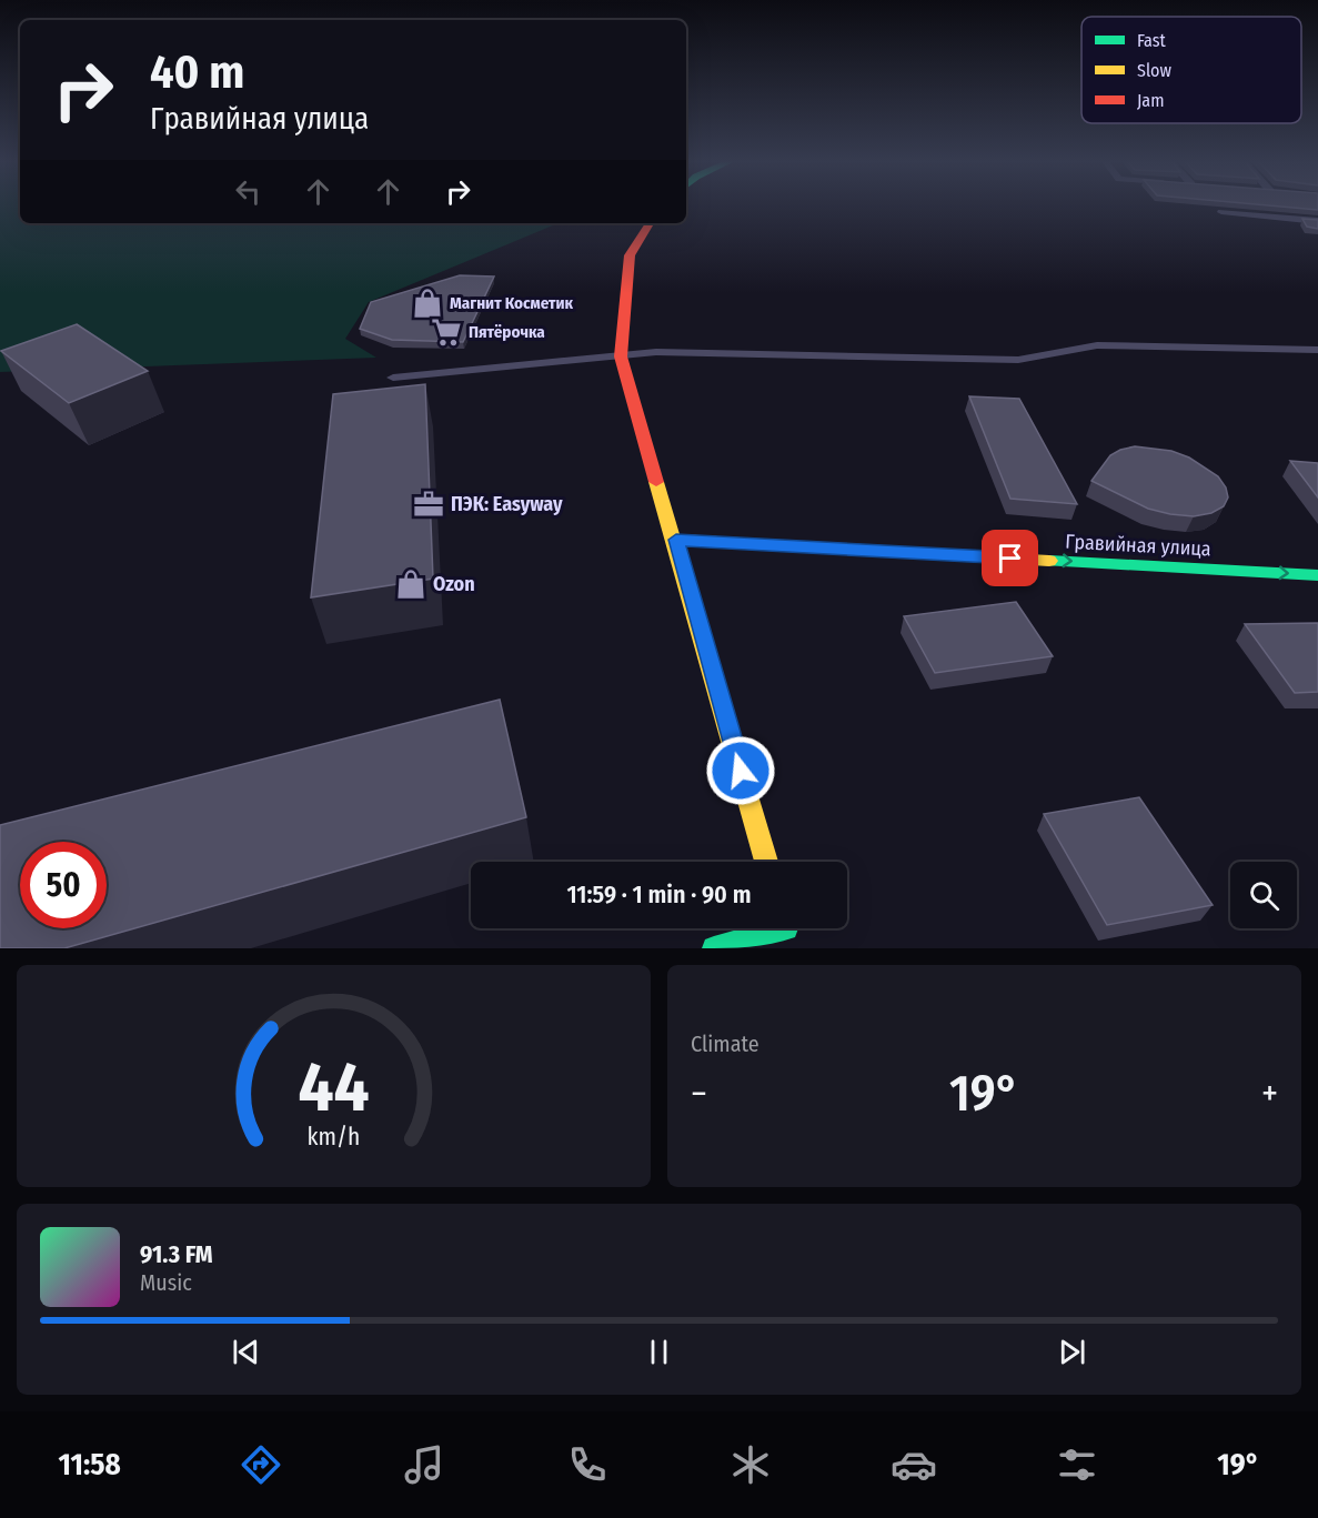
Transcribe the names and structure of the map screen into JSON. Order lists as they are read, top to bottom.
{
  "streets": {
    "main road": ["Гравийная улица"]
  },
  "one_way": ["Гравийная улица"],
  "places": {
    "shop": ["Магнит Косметик", "Ozon"],
    "supermarket": ["Пятёрочка"],
    "office": ["ПЭК: Easyway"]
  },
  "legend": ["Fast", "Slow", "Jam"],
  "page": {
    "turn": ["40 m", "Гравийная улица"],
    "limit": "50",
    "trip": "11:59 · 1 min · 90 m",
    "tile": "Climate",
    "heat": ["−", "19°", "+"],
    "song": ["91.3 FM", "Music"],
    "tabs": ["11:58", "19°"],
    "gauge": ["44", "km/h"]
  }
}
